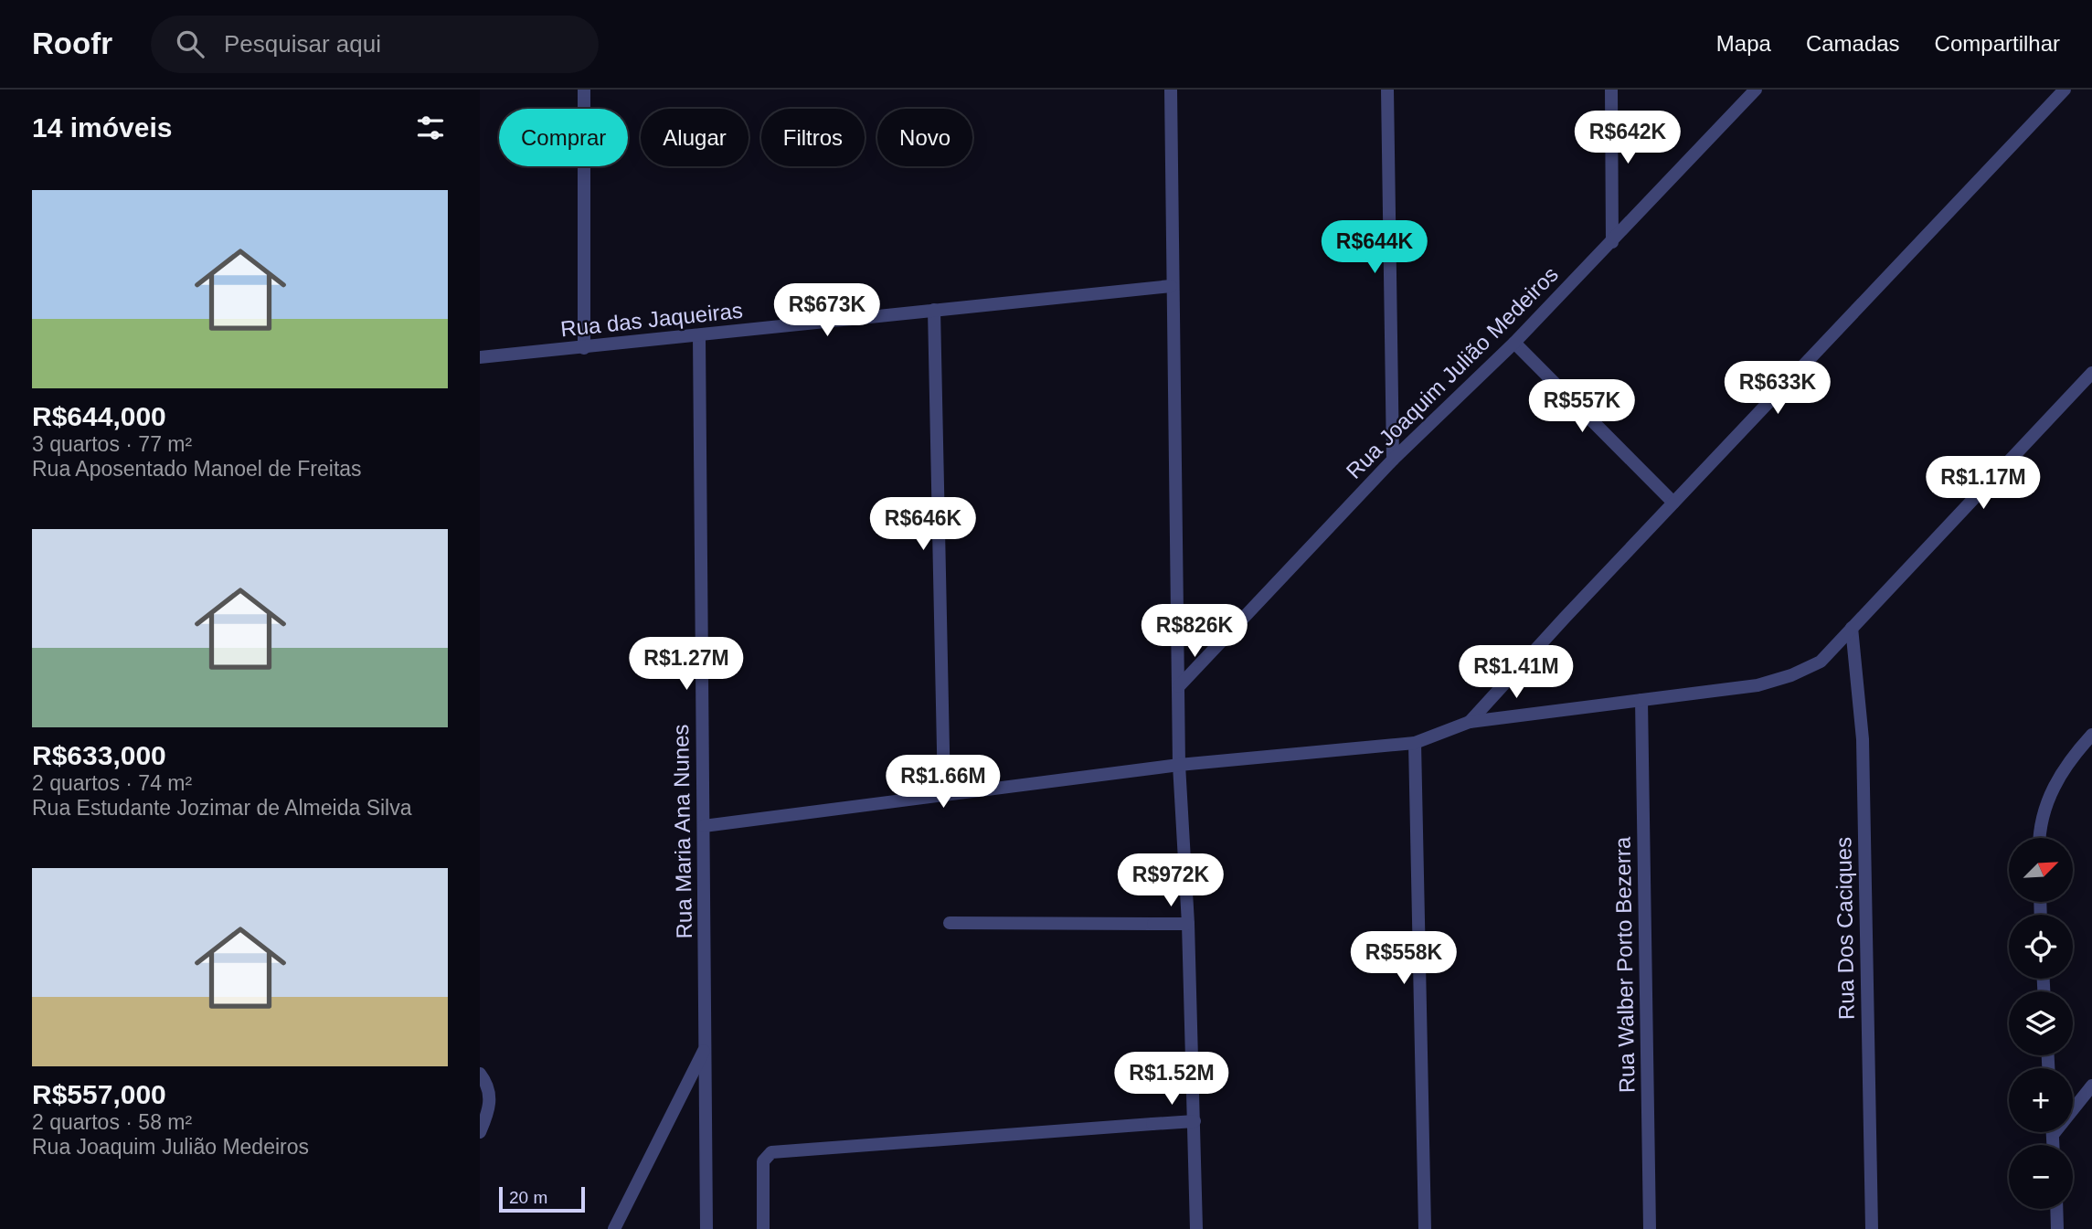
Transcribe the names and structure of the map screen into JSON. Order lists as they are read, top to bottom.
{
  "streets": {
    "street": [
      "Rua das Jaqueiras",
      "Rua Joaquim Julião Medeiros",
      "Rua Maria Ana Nunes",
      "Rua Dos Caciques",
      "Rua Walber Porto Bezerra"
    ]
  },
  "crossings": [
    ["Rua das Jaqueiras", "Rua Maria Ana Nunes"]
  ],
  "scale_bar": "20 m",
  "north": "top right",
  "page": {
    "header": "Roofr",
    "search": "Pesquisar aqui",
    "nav": ["Mapa", "Camadas", "Compartilhar"],
    "heading": "14 imóveis",
    "chip": [
      "Comprar",
      "Alugar",
      "Filtros",
      "Novo"
    ],
    "price": [
      "R$642K",
      "R$644K",
      "R$673K",
      "R$633K",
      "R$557K",
      "R$1.17M",
      "R$646K",
      "R$826K",
      "R$1.27M",
      "R$1.41M",
      "R$1.66M",
      "R$972K",
      "R$558K",
      "R$1.52M"
    ],
    "list": [
      {
        "name": "R$644,000",
        "note": "3 quartos · 77 m² · Rua Aposentado Manoel de Freitas"
      },
      {
        "name": "R$633,000",
        "note": "2 quartos · 74 m² · Rua Estudante Jozimar de Almeida Silva"
      },
      {
        "name": "R$557,000",
        "note": "2 quartos · 58 m² · Rua Joaquim Julião Medeiros"
      }
    ],
    "map_buttons": ["+", "−"],
    "scale": "20 m"
  }
}
